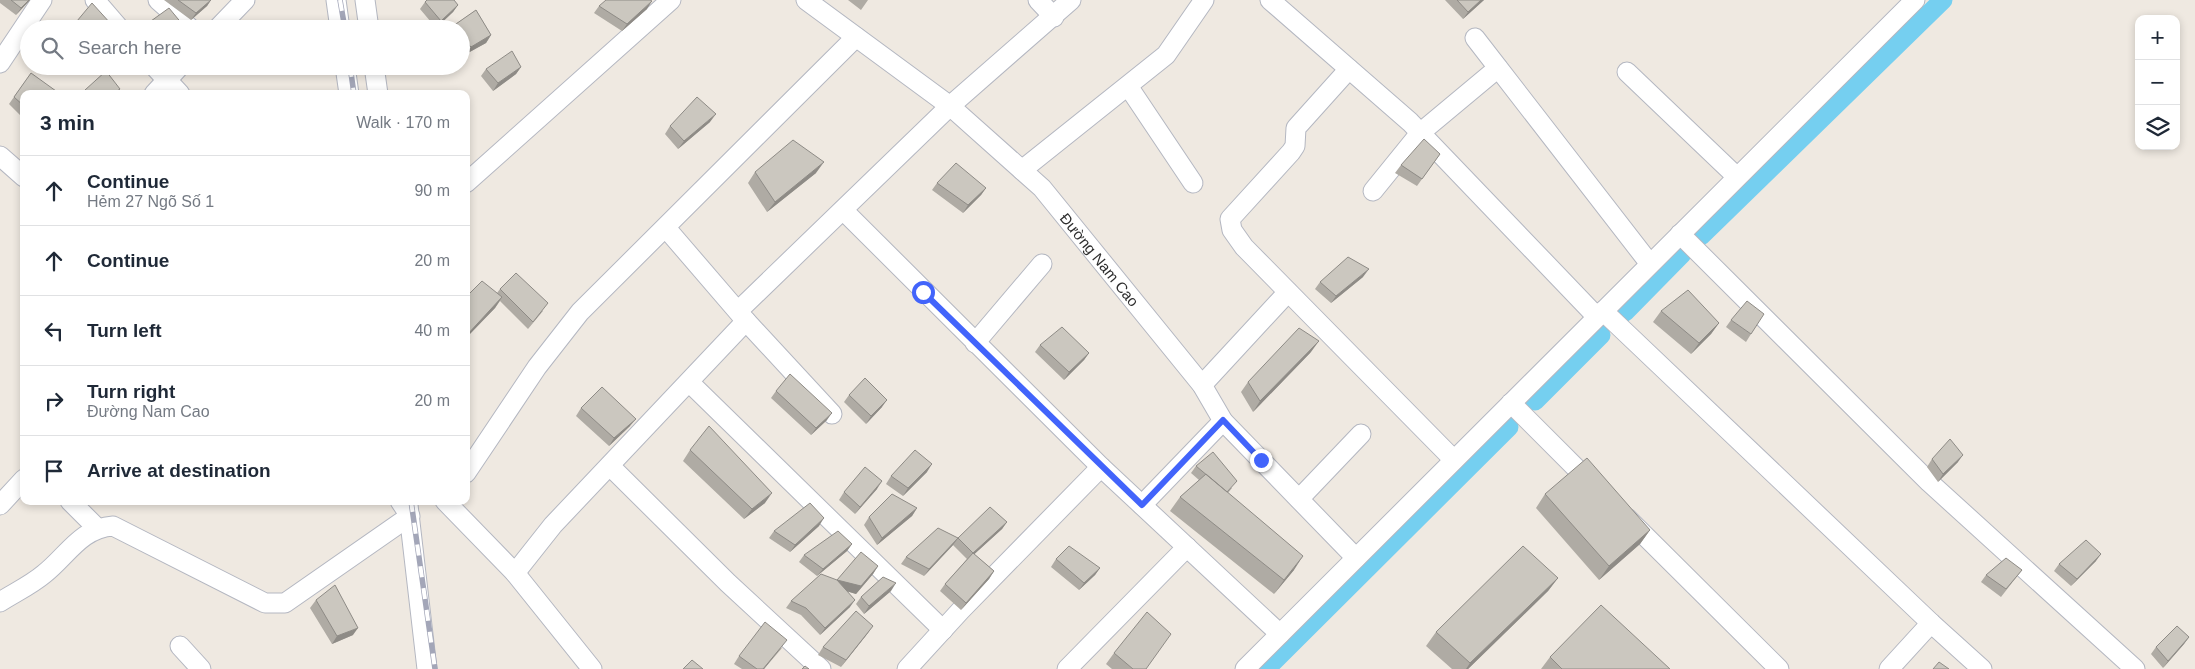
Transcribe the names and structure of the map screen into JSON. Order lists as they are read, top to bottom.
{
  "streets": {
    "street": ["Đường Nam Cao"]
  },
  "page": {
    "map_buttons": ["+", "−"],
    "search": "Search here",
    "heading": ["3 min", "Walk · 170 m"],
    "list": [
      ["Continue", "Hẻm 27 Ngõ Số 1", "90 m"],
      ["Continue", "20 m"],
      ["Turn left", "40 m"],
      ["Turn right", "Đường Nam Cao", "20 m"],
      "Arrive at destination"
    ]
  }
}
